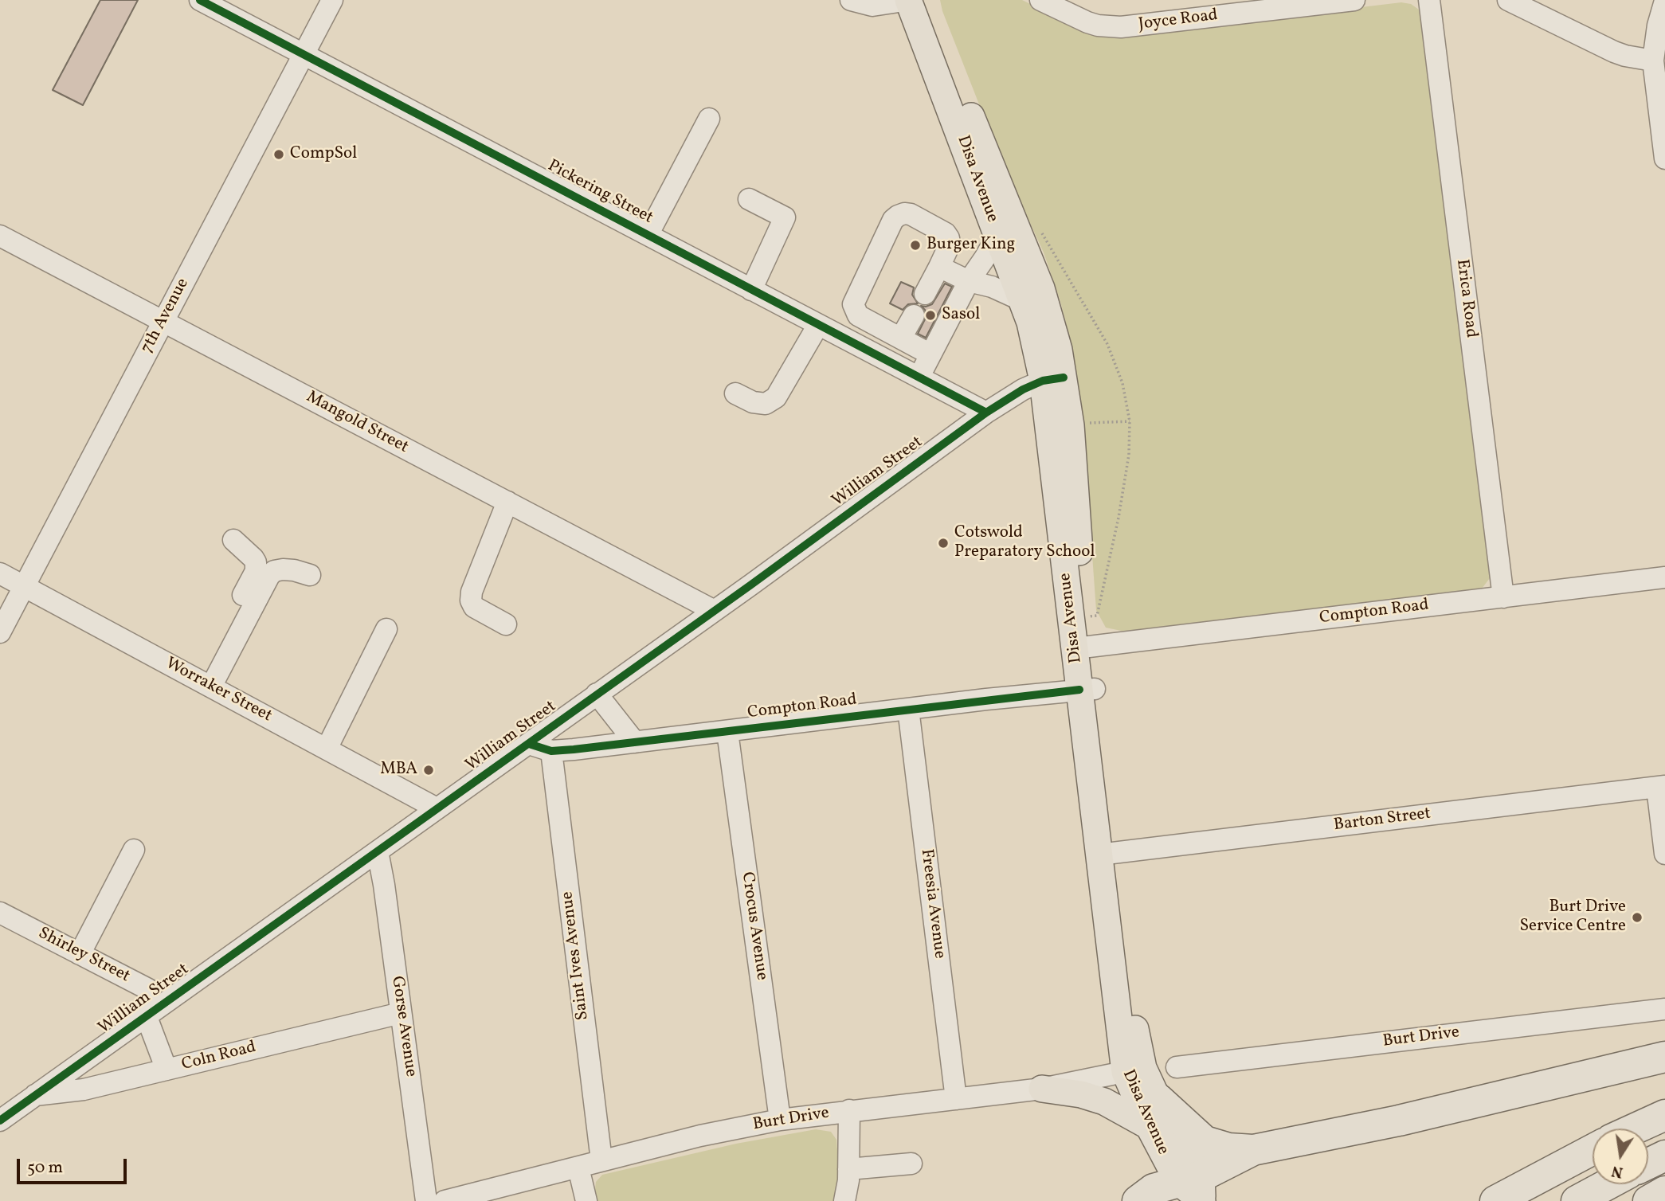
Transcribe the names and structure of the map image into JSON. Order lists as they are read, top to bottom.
{
  "streets": {
    "main road": ["Disa Avenue"],
    "street": [
      "Joyce Road",
      "Pickering Street",
      "Erica Road",
      "7th Avenue",
      "Mangold Street",
      "William Street",
      "Compton Road",
      "Worraker Street",
      "Barton Street",
      "Freesia Avenue",
      "Crocus Avenue",
      "Shirley Street",
      "Saint Ives Avenue",
      "Gorse Avenue",
      "Burt Drive",
      "Coln Road"
    ]
  },
  "crossings": [
    ["Disa Avenue", "William Street"],
    ["Disa Avenue", "Compton Road"],
    ["Disa Avenue", "Barton Street"],
    ["Disa Avenue", "Burt Drive"],
    ["Pickering Street", "7th Avenue"],
    ["Pickering Street", "William Street"],
    ["Erica Road", "Compton Road"],
    ["7th Avenue", "Mangold Street"],
    ["7th Avenue", "Worraker Street"],
    ["Mangold Street", "William Street"],
    ["William Street", "Compton Road"],
    ["William Street", "Worraker Street"],
    ["William Street", "Shirley Street"],
    ["William Street", "Gorse Avenue"],
    ["William Street", "Coln Road"],
    ["Compton Road", "Freesia Avenue"],
    ["Compton Road", "Crocus Avenue"],
    ["Compton Road", "Saint Ives Avenue"],
    ["Freesia Avenue", "Burt Drive"],
    ["Crocus Avenue", "Burt Drive"],
    ["Shirley Street", "Coln Road"],
    ["Saint Ives Avenue", "Burt Drive"],
    ["Gorse Avenue", "Coln Road"]
  ],
  "places": [
    "CompSol",
    "Burger King",
    "Sasol",
    "Cotswold Preparatory School",
    "MBA",
    "Burt Drive Service Centre"
  ],
  "scale_bar": "50 m",
  "north": "bottom"
}
